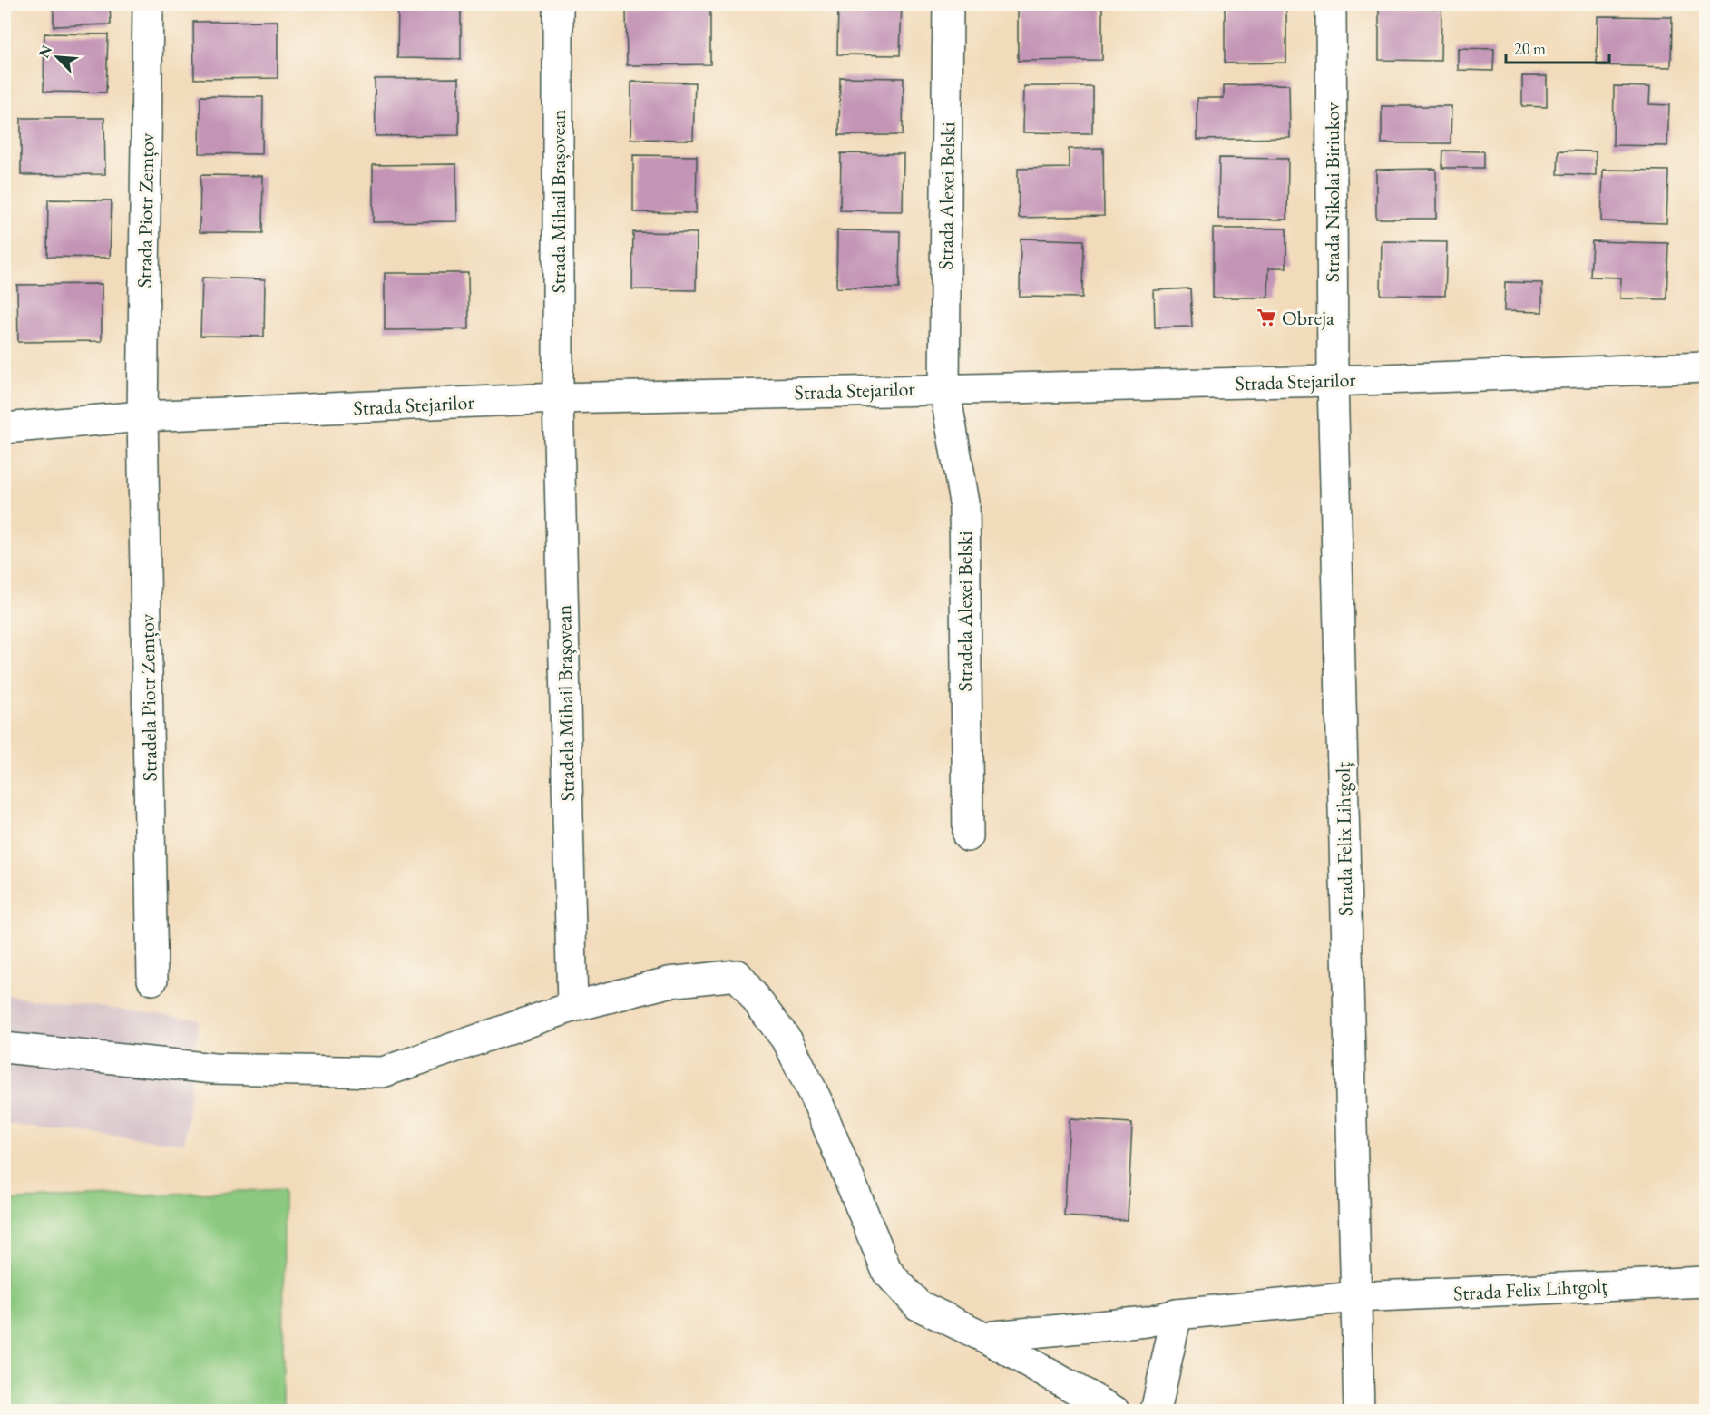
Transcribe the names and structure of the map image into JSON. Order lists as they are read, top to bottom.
{
  "streets": {
    "street": [
      "Strada Nikolai Biriukov",
      "Strada Alexei Belski",
      "Strada Mihail Brașovean",
      "Strada Piotr Zemțov",
      "Strada Stejarilor",
      "Stradela Alexei Belski",
      "Stradela Piotr Zemțov",
      "Stradela Mihail Brașovean",
      "Strada Felix Lihtgolţ"
    ]
  },
  "crossings": [
    ["Strada Nikolai Biriukov", "Strada Stejarilor"],
    ["Strada Nikolai Biriukov", "Strada Felix Lihtgolţ"],
    ["Strada Alexei Belski", "Strada Stejarilor"],
    ["Strada Alexei Belski", "Stradela Alexei Belski"],
    ["Strada Mihail Brașovean", "Strada Stejarilor"],
    ["Strada Mihail Brașovean", "Stradela Mihail Brașovean"],
    ["Strada Piotr Zemțov", "Strada Stejarilor"],
    ["Strada Piotr Zemțov", "Stradela Piotr Zemțov"],
    ["Strada Stejarilor", "Stradela Alexei Belski"],
    ["Strada Stejarilor", "Stradela Piotr Zemțov"],
    ["Strada Stejarilor", "Stradela Mihail Brașovean"],
    ["Strada Stejarilor", "Strada Felix Lihtgolţ"]
  ],
  "places": {
    "supermarket": ["Obreja"]
  },
  "scale_bar": "20 m",
  "north": "top left"
}
